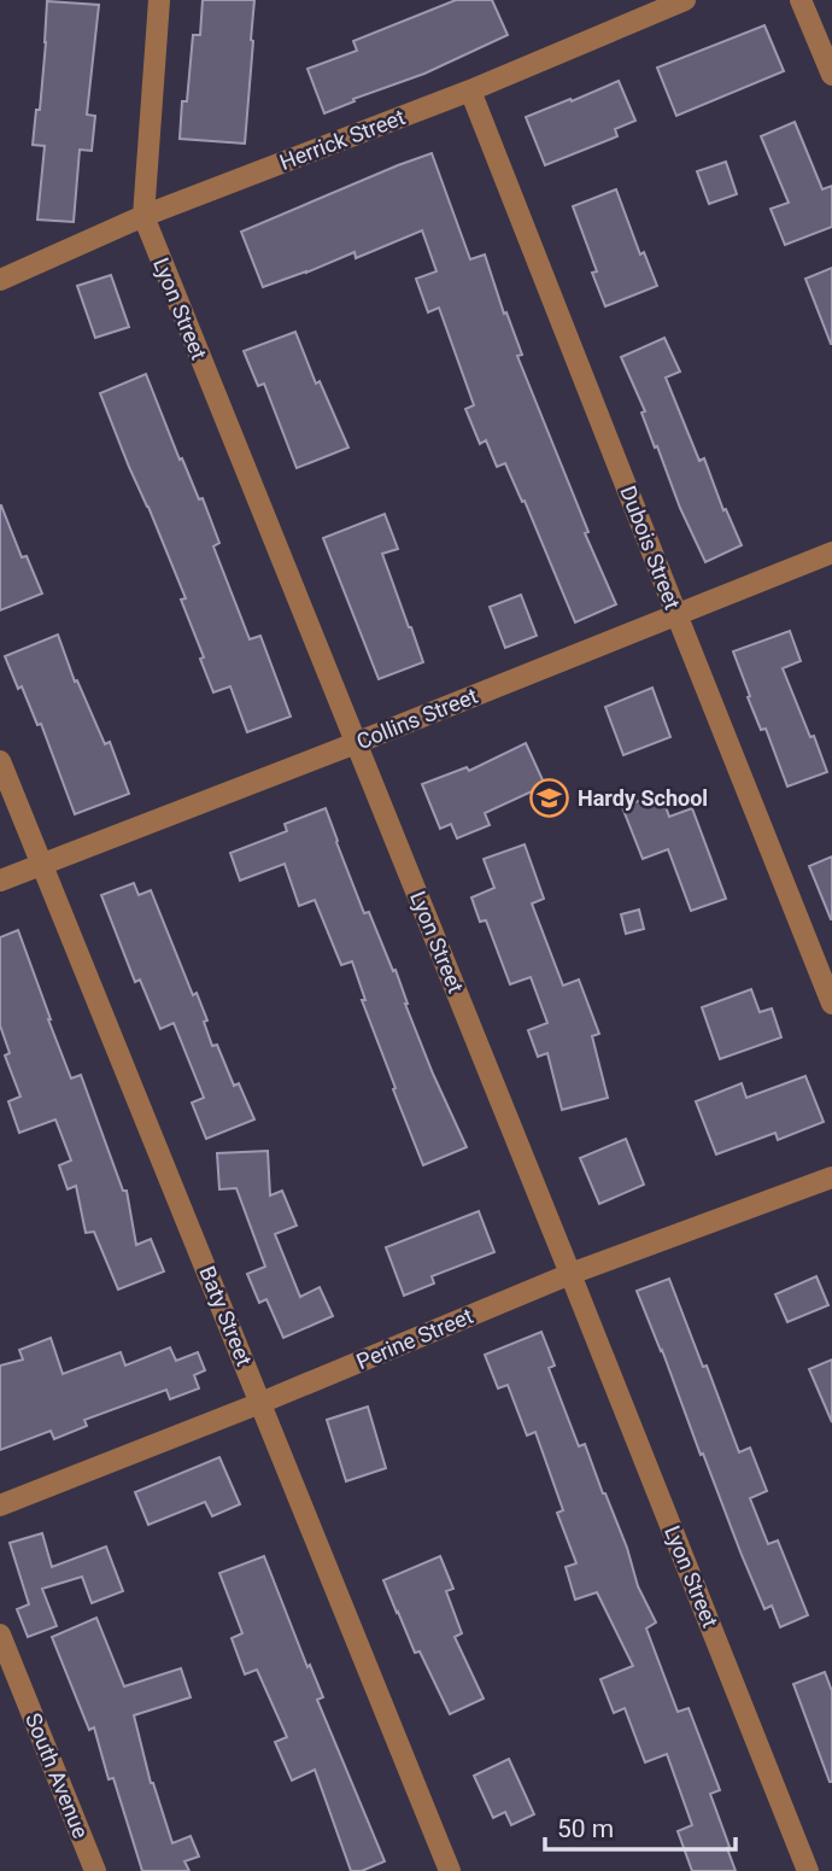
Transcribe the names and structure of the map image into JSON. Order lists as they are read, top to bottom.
{
  "streets": {
    "street": [
      "Herrick Street",
      "Lyon Street",
      "Dubois Street",
      "Collins Street",
      "Baty Street",
      "Perine Street",
      "South Avenue"
    ]
  },
  "crossings": [
    ["Herrick Street", "Lyon Street"],
    ["Herrick Street", "Dubois Street"],
    ["Lyon Street", "Collins Street"],
    ["Lyon Street", "Perine Street"],
    ["Dubois Street", "Collins Street"],
    ["Collins Street", "Baty Street"],
    ["Baty Street", "Perine Street"]
  ],
  "places": {
    "school or university": ["Hardy School"]
  },
  "scale_bar": "50 m"
}
